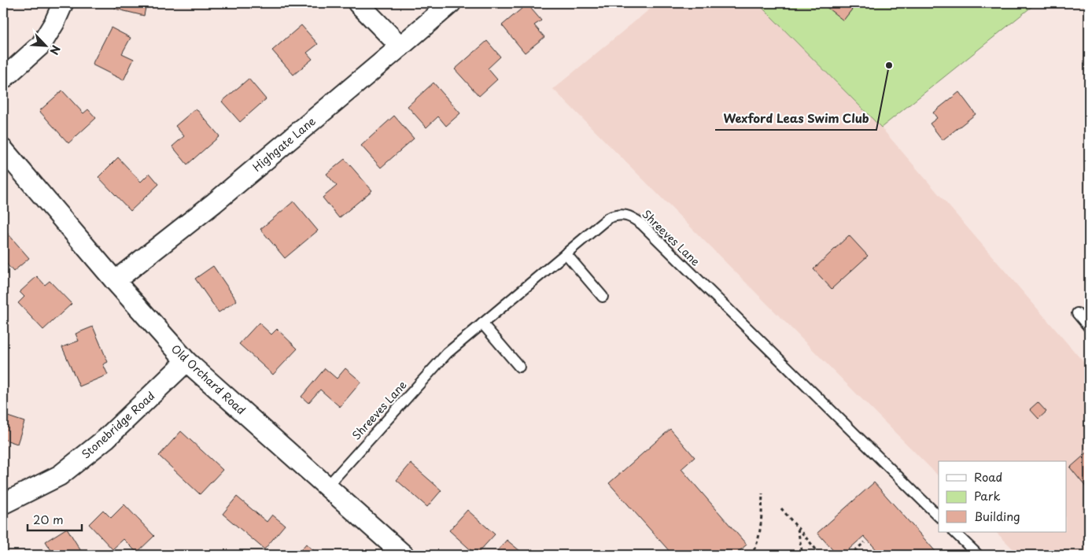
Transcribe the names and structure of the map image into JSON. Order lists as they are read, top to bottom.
{
  "streets": {
    "street": ["Highgate Lane", "Old Orchard Road", "Stonebridge Road"],
    "lane": ["Shreeves Lane"]
  },
  "crossings": [
    ["Highgate Lane", "Old Orchard Road"],
    ["Shreeves Lane", "Old Orchard Road"],
    ["Old Orchard Road", "Stonebridge Road"]
  ],
  "places": ["Wexford Leas Swim Club"],
  "legend": ["Road", "Park", "Building"],
  "scale_bar": "20 m",
  "north": "bottom right"
}
